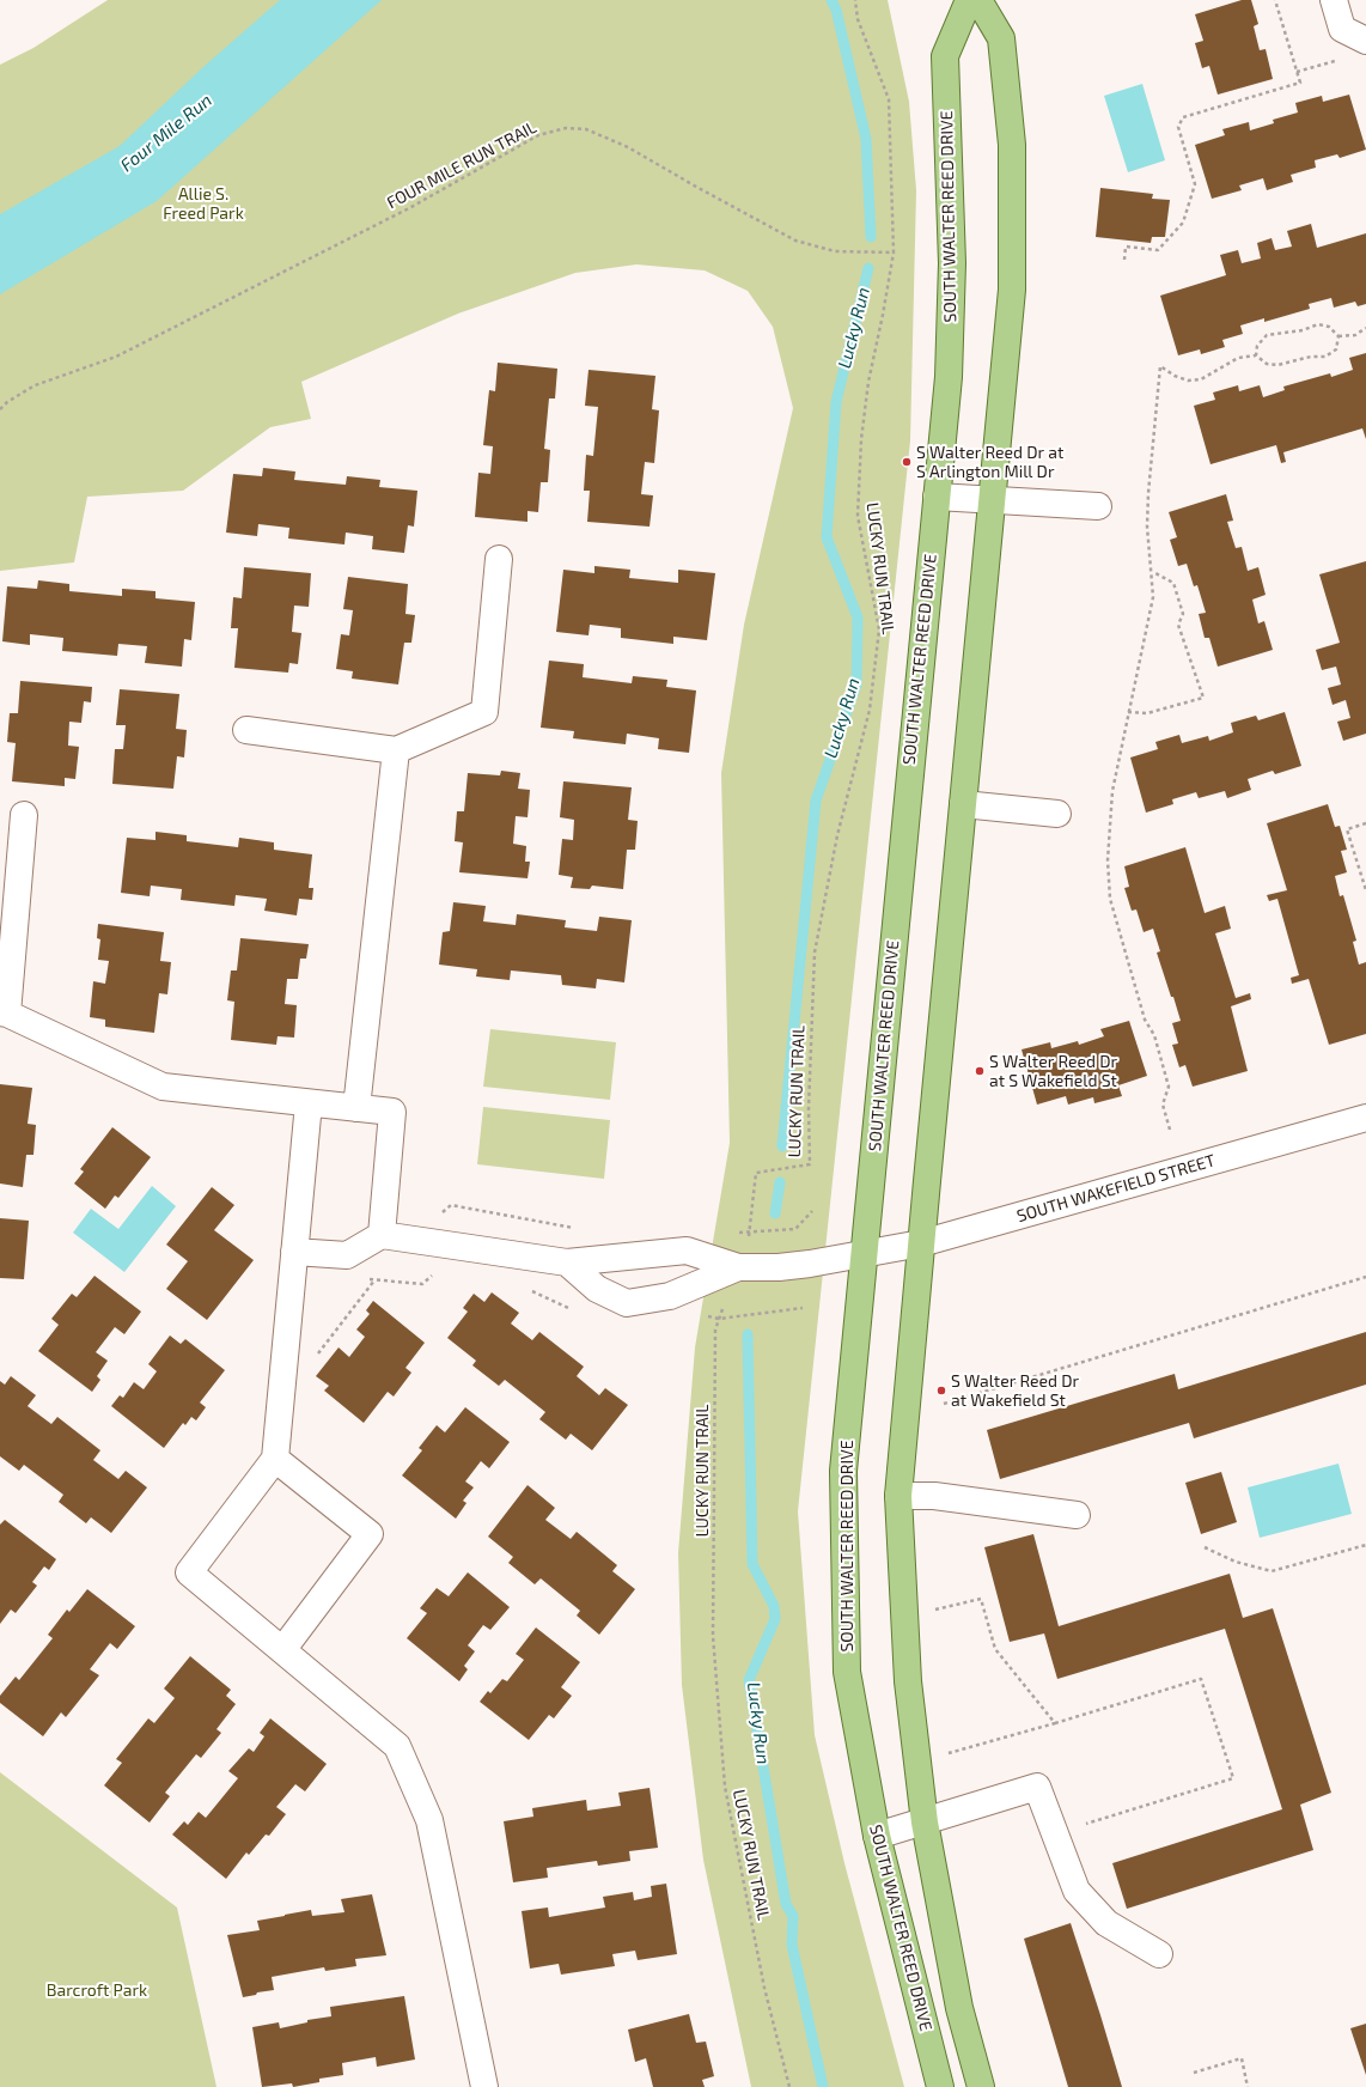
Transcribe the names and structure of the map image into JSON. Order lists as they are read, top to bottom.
{
  "streets": {
    "main road": ["SOUTH WALTER REED DRIVE"],
    "street": ["SOUTH WAKEFIELD STREET"],
    "path": ["FOUR MILE RUN TRAIL", "LUCKY RUN TRAIL"]
  },
  "crossings": [
    ["FOUR MILE RUN TRAIL", "LUCKY RUN TRAIL"],
    ["SOUTH WALTER REED DRIVE", "SOUTH WAKEFIELD STREET"],
    ["LUCKY RUN TRAIL", "SOUTH WAKEFIELD STREET"]
  ],
  "water": ["Four Mile Run", "Lucky Run"],
  "parks": ["Allie S. Freed Park", "Barcroft Park"],
  "places": ["S Walter Reed Dr at S Arlington Mill Dr", "S Walter Reed Dr at S Wakefield St", "S Walter Reed Dr at Wakefield St"]
}
